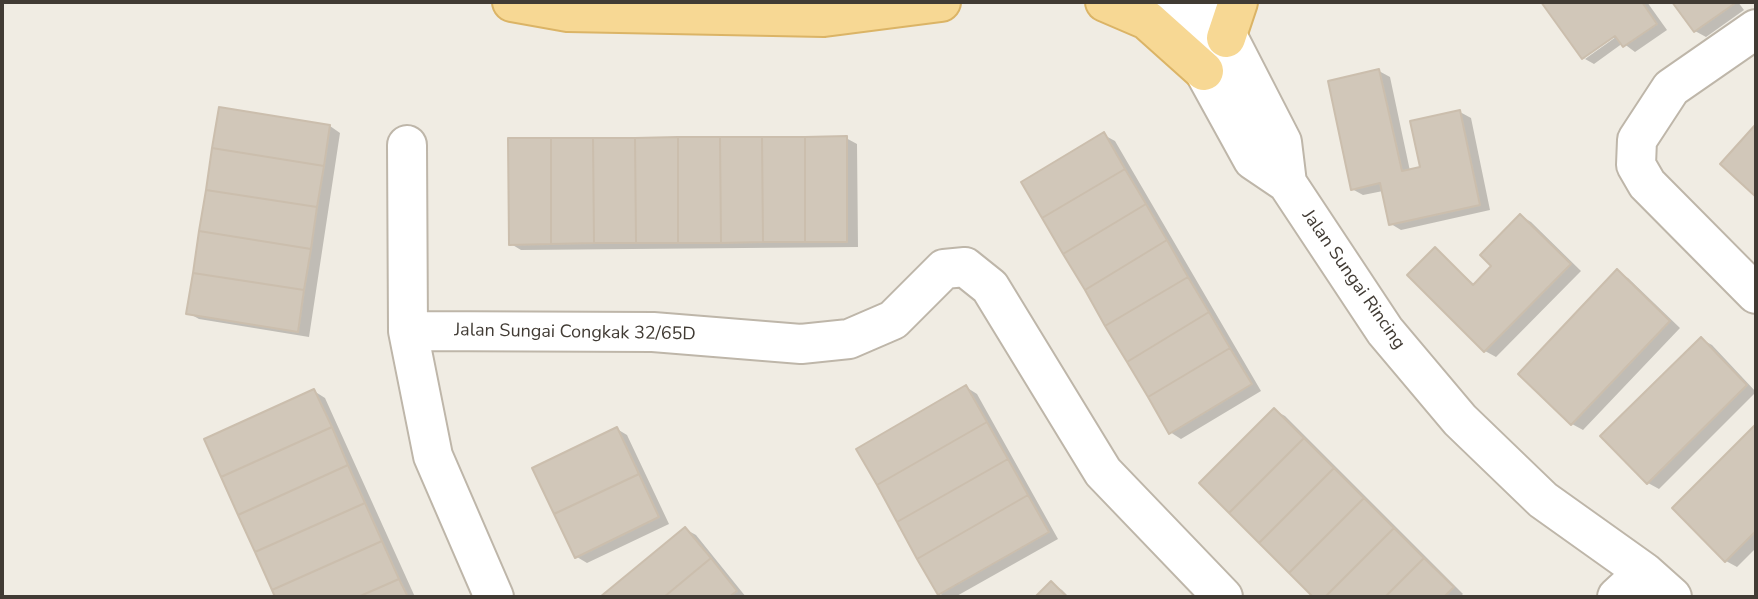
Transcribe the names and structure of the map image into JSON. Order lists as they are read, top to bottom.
{
  "streets": {
    "street": ["Jalan Sungai Rincing", "Jalan Sungai Congkak 32/65D"]
  }
}
